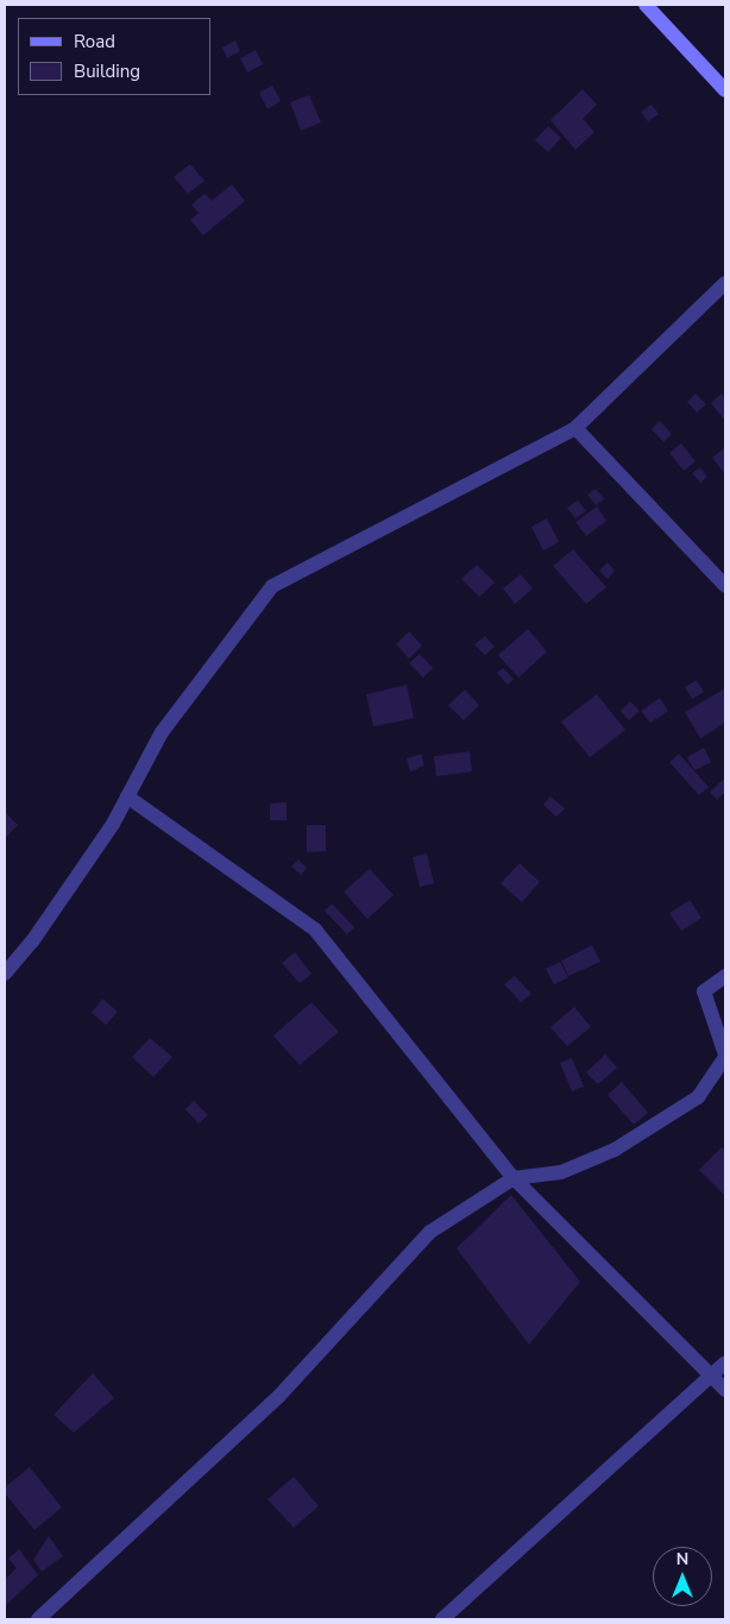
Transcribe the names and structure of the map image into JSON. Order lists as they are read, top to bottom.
{
  "legend": ["Road", "Building"],
  "north": "top"
}
